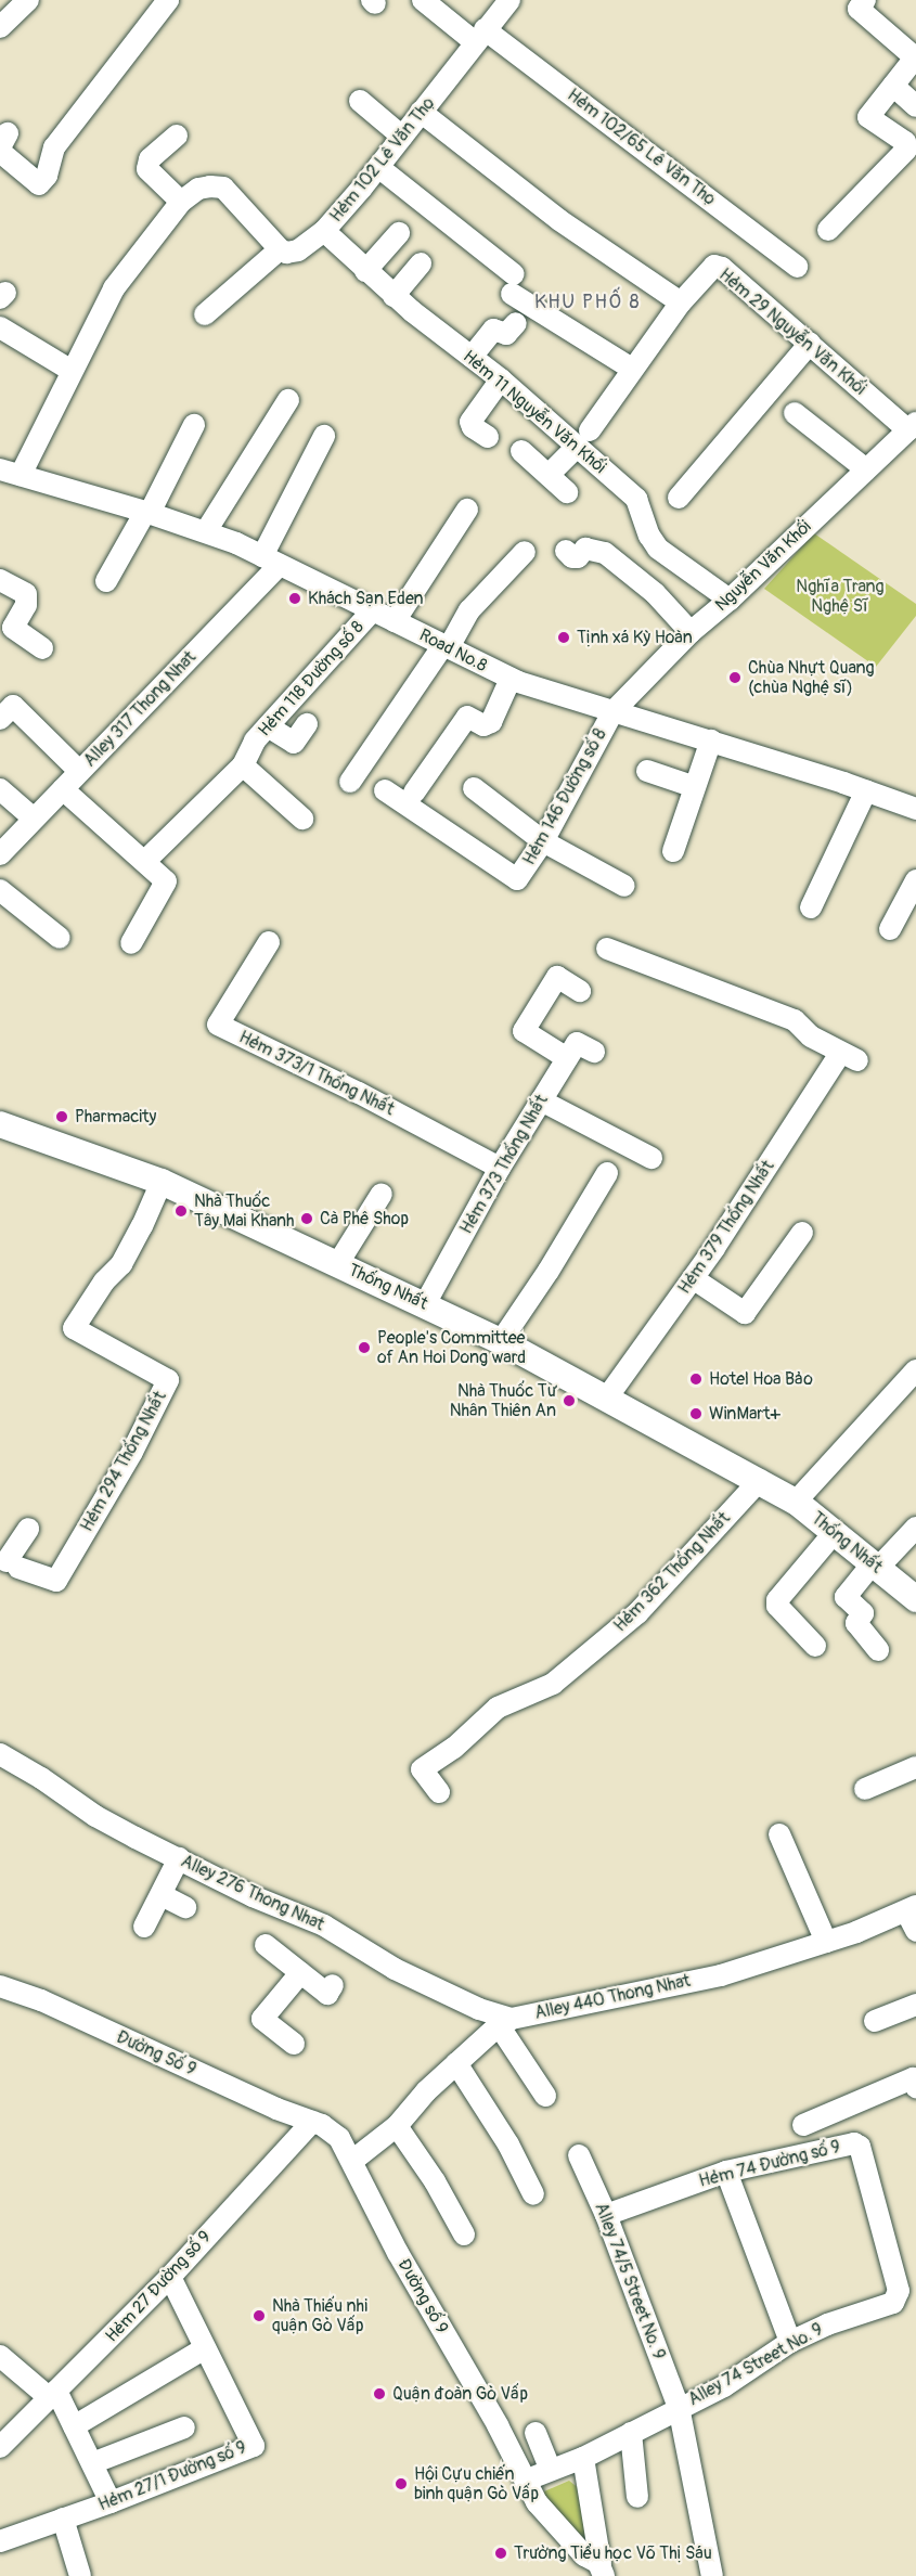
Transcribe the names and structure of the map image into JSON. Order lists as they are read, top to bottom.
{
  "streets": {
    "main road": ["Thống Nhất"],
    "street": [
      "Hẻm 102/65 Lê Văn Thọ",
      "Hẻm 102 Lê Văn Thọ",
      "Hẻm 29 Nguyễn Văn Khối",
      "Hẻm 11 Nguyễn Văn Khối",
      "Nguyễn Văn Khối",
      "Road No.8",
      "Hẻm 118 Đường số 8",
      "Alley 317 Thong Nhat",
      "Hẻm 146 Đường số 8",
      "Hẻm 373/1 Thống Nhất",
      "Hẻm 373 Thống Nhất",
      "Hẻm 379 Thống Nhất",
      "Hẻm 294 Thống Nhất",
      "Hẻm 362 Thống Nhất",
      "Alley 276 Thong Nhat",
      "Alley 440 Thong Nhat",
      "Đường Số 9",
      "Hẻm 74 Đường số 9",
      "Alley 74/5 Street No. 9",
      "Hẻm 27 Đường số 9",
      "Đường số 9",
      "Alley 74 Street No. 9",
      "Hẻm 27/1 Đường số 9"
    ]
  },
  "crossings": [
    ["Hẻm 102/65 Lê Văn Thọ", "Hẻm 102 Lê Văn Thọ"],
    ["Hẻm 102 Lê Văn Thọ", "Hẻm 11 Nguyễn Văn Khối"],
    ["Hẻm 29 Nguyễn Văn Khối", "Hẻm 11 Nguyễn Văn Khối"],
    ["Hẻm 29 Nguyễn Văn Khối", "Nguyễn Văn Khối"],
    ["Hẻm 11 Nguyễn Văn Khối", "Nguyễn Văn Khối"],
    ["Nguyễn Văn Khối", "Road No.8"],
    ["Nguyễn Văn Khối", "Hẻm 146 Đường số 8"],
    ["Road No.8", "Hẻm 118 Đường số 8"],
    ["Road No.8", "Alley 317 Thong Nhat"],
    ["Road No.8", "Hẻm 146 Đường số 8"],
    ["Hẻm 373/1 Thống Nhất", "Hẻm 373 Thống Nhất"],
    ["Hẻm 373 Thống Nhất", "Thống Nhất"],
    ["Hẻm 379 Thống Nhất", "Thống Nhất"],
    ["Thống Nhất", "Hẻm 294 Thống Nhất"],
    ["Thống Nhất", "Hẻm 362 Thống Nhất"],
    ["Alley 276 Thong Nhat", "Alley 440 Thong Nhat"],
    ["Đường Số 9", "Hẻm 27 Đường số 9"],
    ["Đường Số 9", "Đường số 9"],
    ["Hẻm 74 Đường số 9", "Alley 74/5 Street No. 9"],
    ["Hẻm 74 Đường số 9", "Alley 74 Street No. 9"],
    ["Alley 74/5 Street No. 9", "Alley 74 Street No. 9"],
    ["Hẻm 27 Đường số 9", "Đường số 9"],
    ["Hẻm 27 Đường số 9", "Hẻm 27/1 Đường số 9"],
    ["Đường số 9", "Alley 74 Street No. 9"]
  ],
  "districts": ["KHU PHỐ 8"],
  "parks": ["Nghĩa Trang Nghệ Sĩ"],
  "places": [
    "Khách Sạn Eden",
    "Tịnh xá Kỳ Hoàn",
    "Chùa Nhựt Quang (chùa Nghệ sĩ)",
    "Pharmacity",
    "Nhà Thuốc Tây Mai Khanh",
    "Cà Phê Shop",
    "People's Committee of An Hoi Dong ward",
    "Hotel Hoa Bảo",
    "Nhà Thuốc Tư Nhân Thiên An",
    "WinMart+",
    "Nhà Thiếu nhi quận Gò Vấp",
    "Quận đoàn Gò Vấp",
    "Hội Cựu chiến binh quận Gò Vấp",
    "Trường Tiểu học Võ Thị Sáu"
  ]
}
